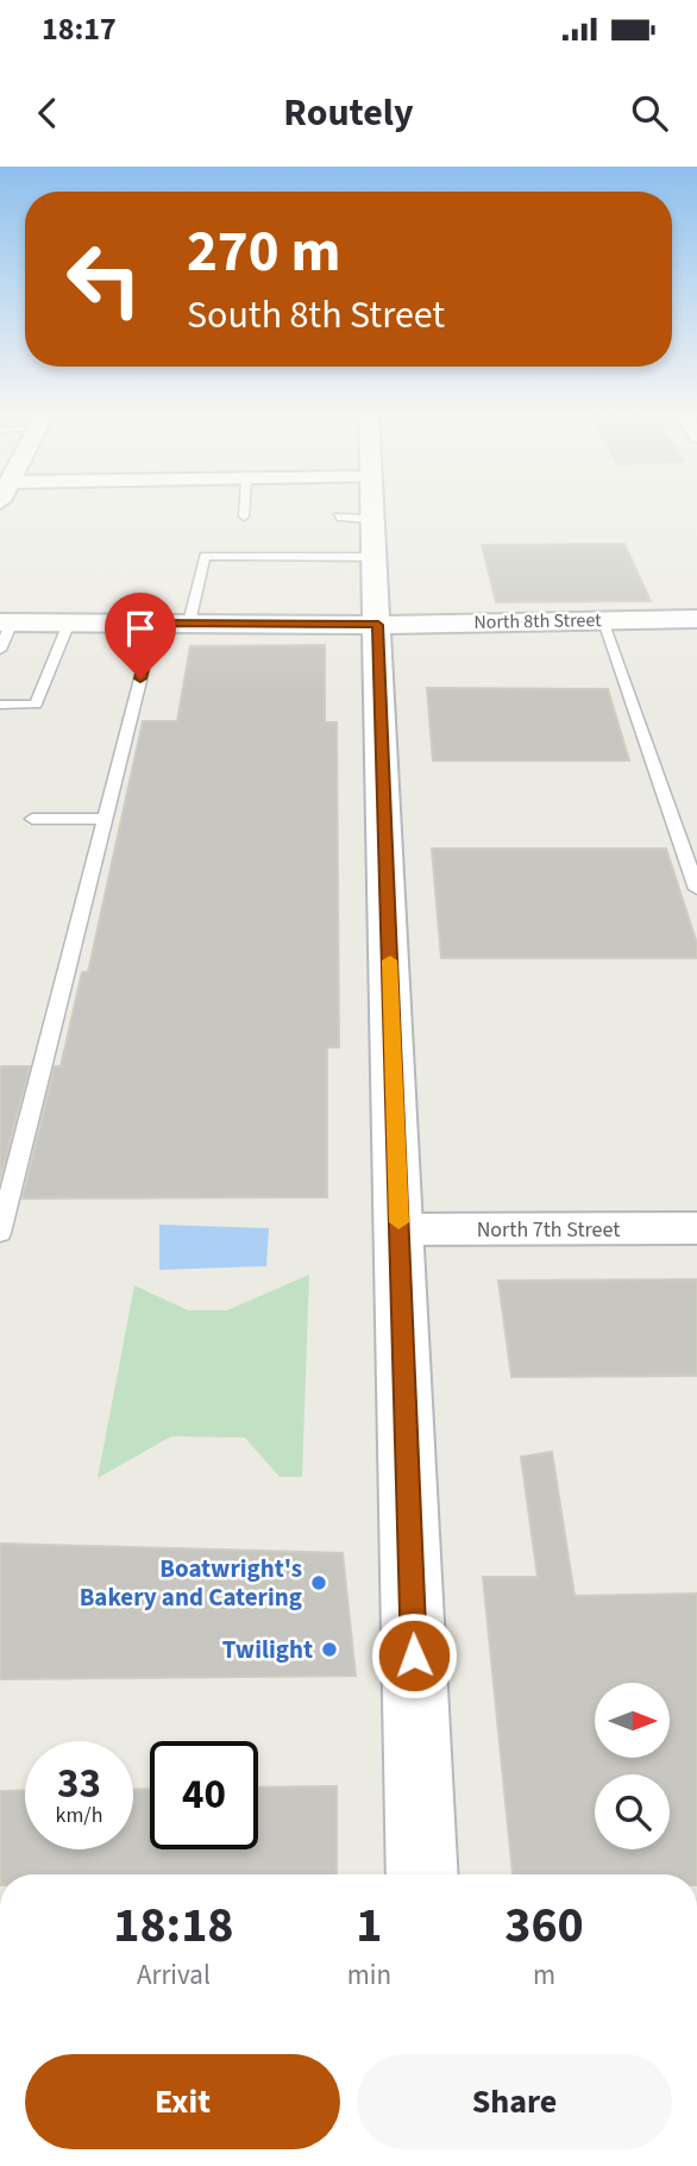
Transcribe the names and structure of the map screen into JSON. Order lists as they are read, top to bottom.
{
  "streets": {
    "street": ["North 8th Street", "North 7th Street"]
  },
  "places": ["Boatwright's Bakery and Catering", "Twilight"],
  "north": "right",
  "page": {
    "status": "18:17",
    "header": "Routely",
    "turn": ["270 m", "South 8th Street"],
    "speed": "33 km/h",
    "limit": "40",
    "eta": [
      "18:18",
      "Arrival",
      "1",
      "min",
      "360",
      "m"
    ],
    "buttons": ["Exit", "Share"]
  }
}
